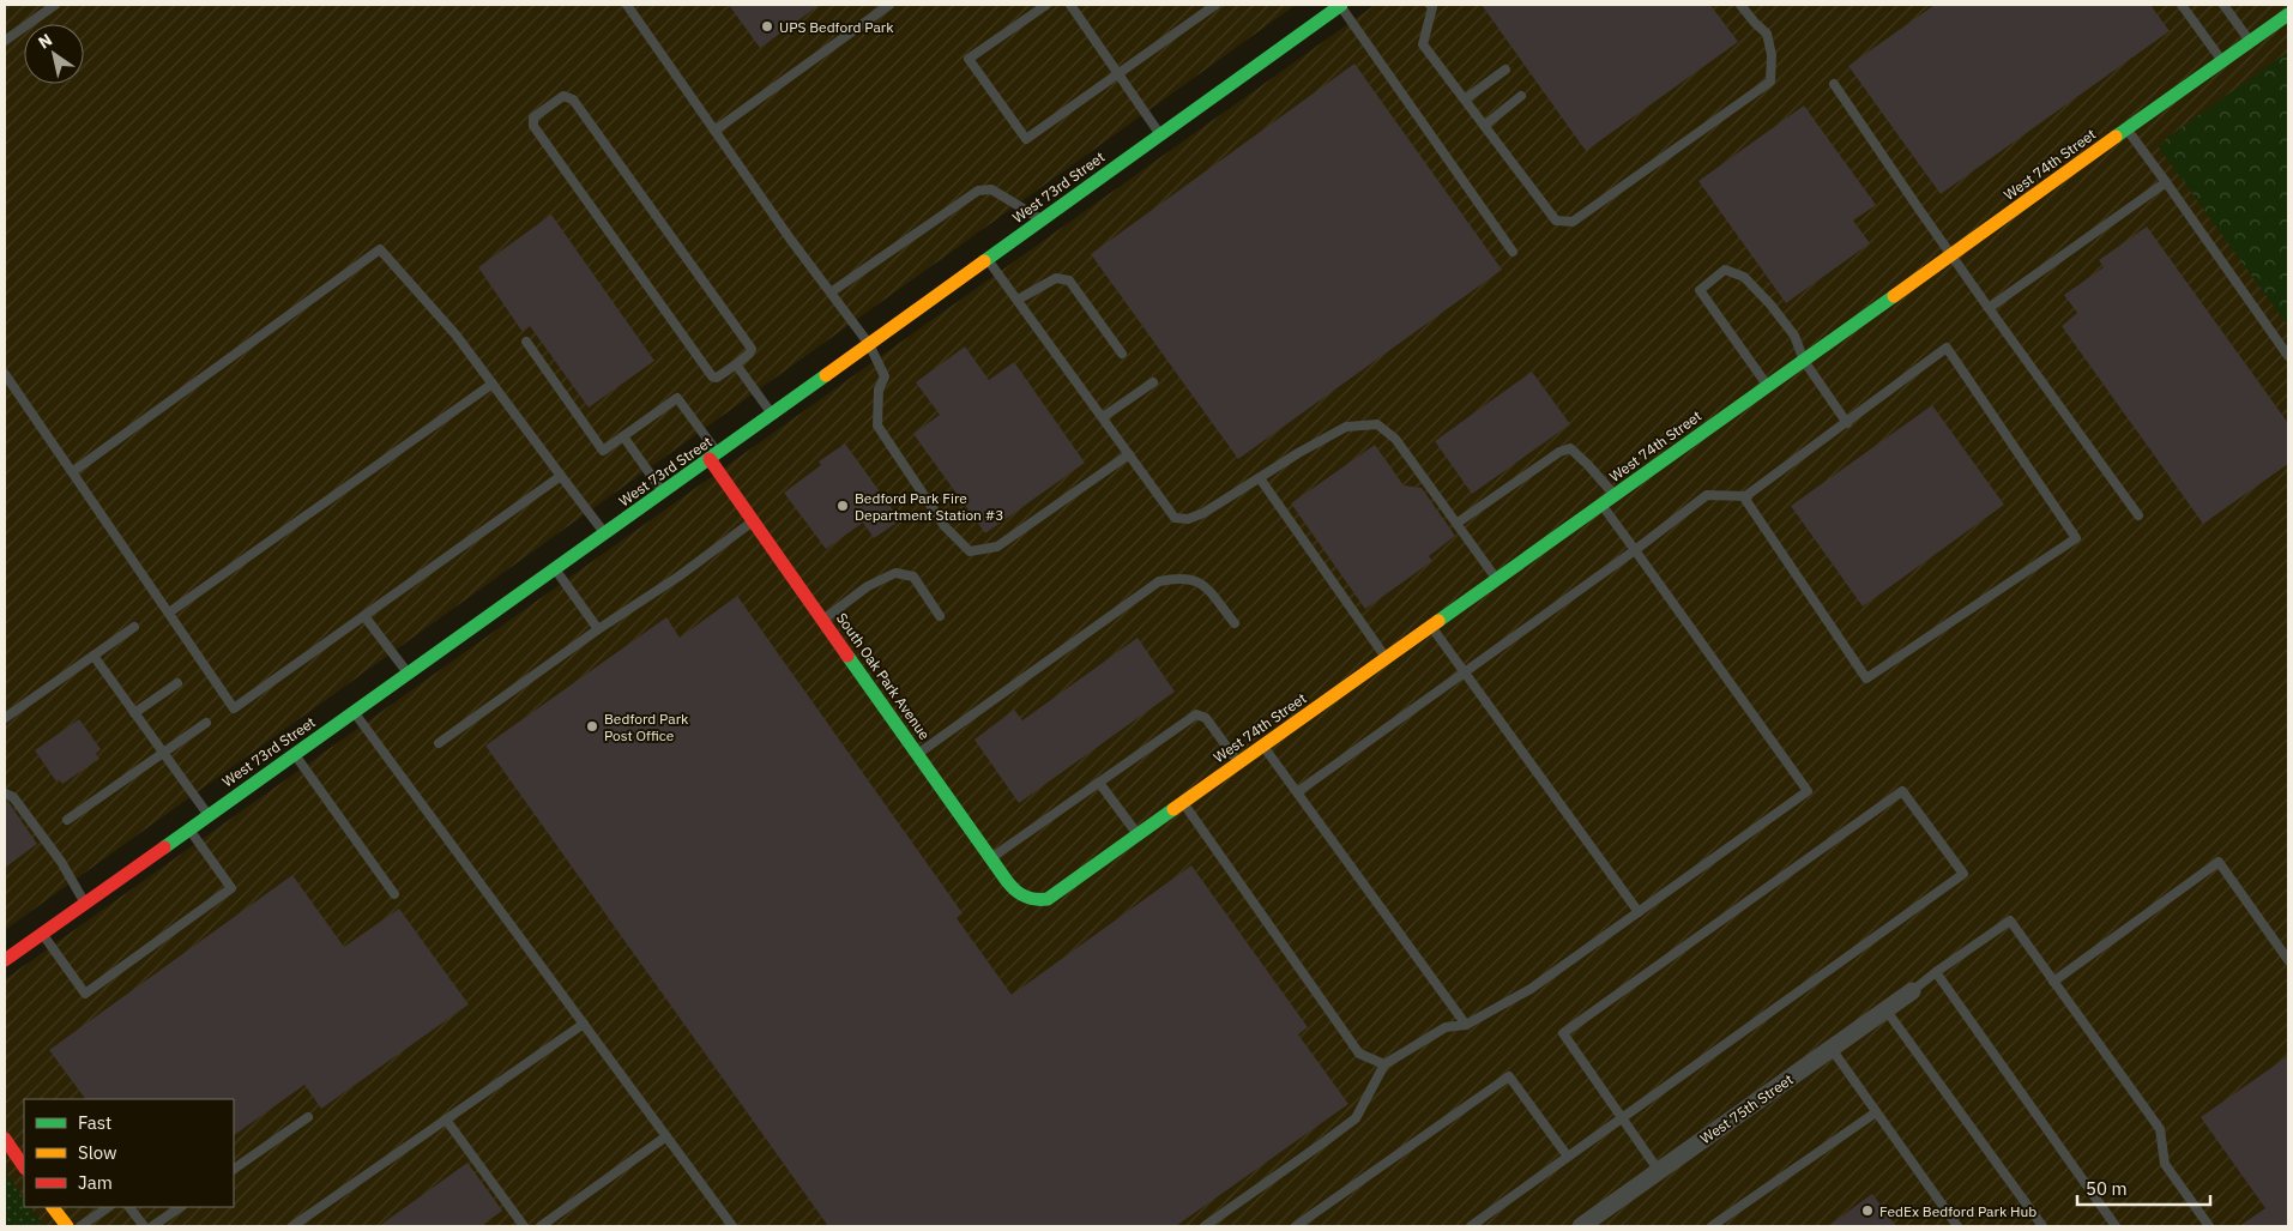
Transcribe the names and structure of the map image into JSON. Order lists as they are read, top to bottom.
{
  "streets": {
    "street": [
      "West 74th Street",
      "West 73rd Street",
      "South Oak Park Avenue",
      "West 75th Street"
    ]
  },
  "crossings": [
    ["West 74th Street", "South Oak Park Avenue"],
    ["West 73rd Street", "South Oak Park Avenue"]
  ],
  "places": [
    "UPS Bedford Park",
    "Bedford Park Fire Department Station #3",
    "Bedford Park Post Office",
    "FedEx Bedford Park Hub"
  ],
  "legend": ["Fast", "Slow", "Jam"],
  "scale_bar": "50 m",
  "north": "top left"
}
